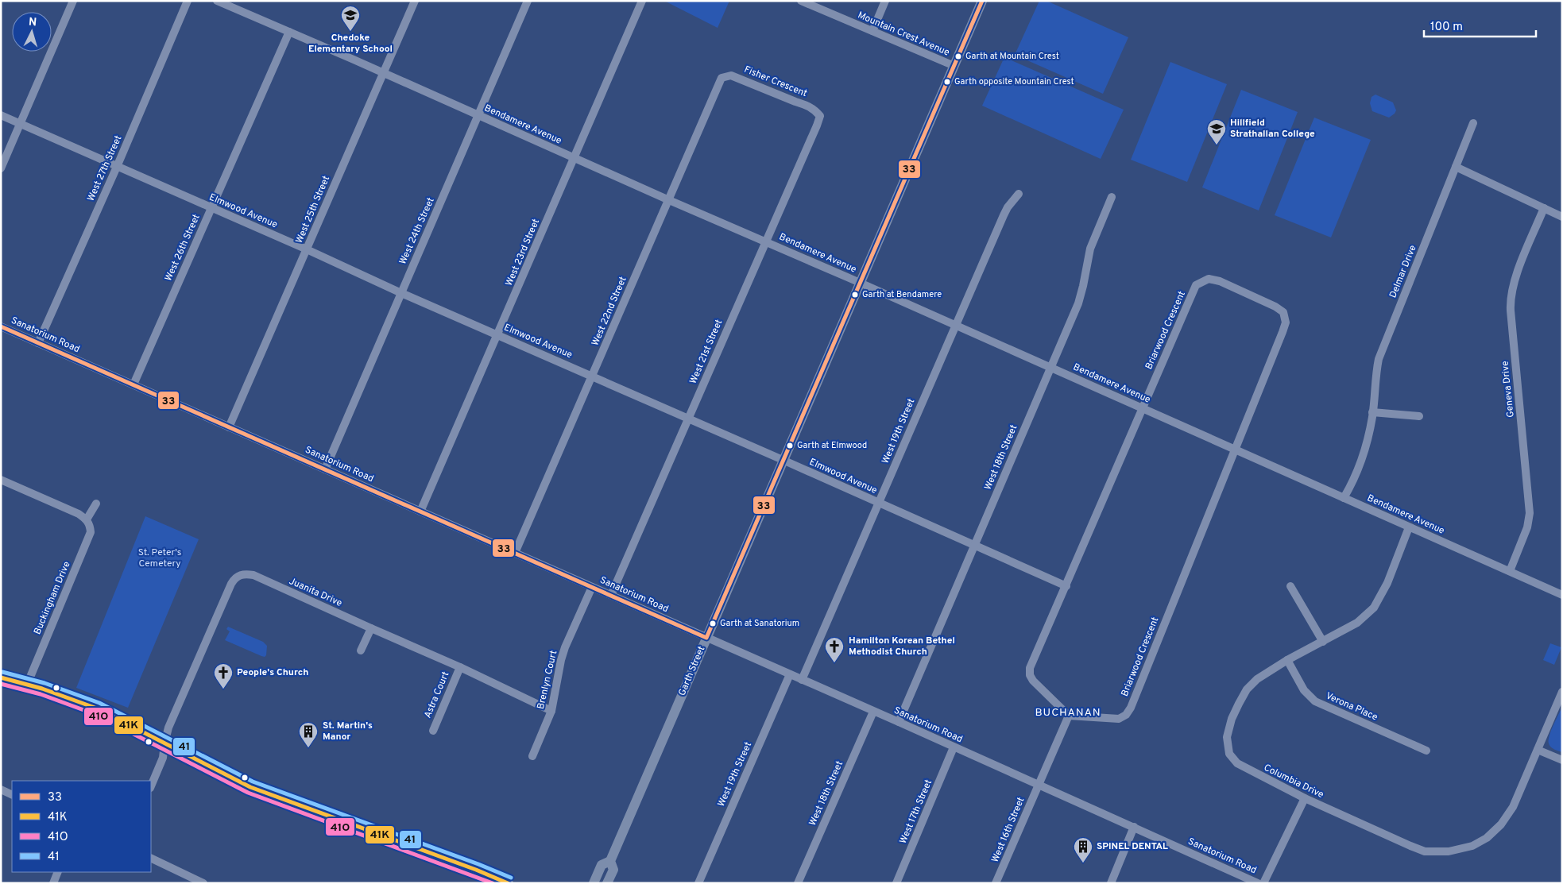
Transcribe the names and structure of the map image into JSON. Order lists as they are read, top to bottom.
{
  "streets": {
    "main road": ["Garth Street"],
    "street": [
      "Mountain Crest Avenue",
      "Fisher Crescent",
      "Bendamere Avenue",
      "West 27th Street",
      "West 25th Street",
      "Elmwood Avenue",
      "West 24th Street",
      "West 26th Street",
      "West 23rd Street",
      "Delmar Drive",
      "West 22nd Street",
      "Briarwood Crescent",
      "Sanatorium Road",
      "West 21st Street",
      "Geneva Drive",
      "West 19th Street",
      "West 18th Street",
      "Juanita Drive",
      "Buckingham Drive",
      "Brenlyn Court",
      "Astra Court",
      "Verona Place",
      "Columbia Drive",
      "West 17th Street",
      "West 16th Street"
    ]
  },
  "crossings": [
    ["Mountain Crest Avenue", "Garth Street"],
    ["Fisher Crescent", "West 22nd Street"],
    ["Fisher Crescent", "West 21st Street"],
    ["Bendamere Avenue", "West 25th Street"],
    ["Bendamere Avenue", "West 24th Street"],
    ["Bendamere Avenue", "West 26th Street"],
    ["Bendamere Avenue", "West 23rd Street"],
    ["Bendamere Avenue", "Delmar Drive"],
    ["Bendamere Avenue", "West 22nd Street"],
    ["Bendamere Avenue", "Briarwood Crescent"],
    ["Bendamere Avenue", "West 21st Street"],
    ["Bendamere Avenue", "Geneva Drive"],
    ["Bendamere Avenue", "West 19th Street"],
    ["Bendamere Avenue", "West 18th Street"],
    ["Bendamere Avenue", "Garth Street"],
    ["Bendamere Avenue", "Columbia Drive"],
    ["West 27th Street", "Elmwood Avenue"],
    ["West 27th Street", "Sanatorium Road"],
    ["West 25th Street", "Elmwood Avenue"],
    ["West 25th Street", "Sanatorium Road"],
    ["Elmwood Avenue", "West 24th Street"],
    ["Elmwood Avenue", "West 26th Street"],
    ["Elmwood Avenue", "West 23rd Street"],
    ["Elmwood Avenue", "West 22nd Street"],
    ["Elmwood Avenue", "Briarwood Crescent"],
    ["Elmwood Avenue", "West 21st Street"],
    ["Elmwood Avenue", "West 19th Street"],
    ["Elmwood Avenue", "West 18th Street"],
    ["Elmwood Avenue", "Garth Street"],
    ["West 24th Street", "Sanatorium Road"],
    ["West 26th Street", "Sanatorium Road"],
    ["West 23rd Street", "Sanatorium Road"],
    ["West 22nd Street", "Sanatorium Road"],
    ["Sanatorium Road", "West 21st Street"],
    ["Sanatorium Road", "West 19th Street"],
    ["Sanatorium Road", "West 18th Street"],
    ["Sanatorium Road", "Garth Street"],
    ["Sanatorium Road", "Brenlyn Court"],
    ["Sanatorium Road", "West 17th Street"],
    ["Sanatorium Road", "West 16th Street"],
    ["Juanita Drive", "Brenlyn Court"],
    ["Juanita Drive", "Astra Court"],
    ["Verona Place", "Columbia Drive"]
  ],
  "districts": ["BUCHANAN"],
  "parks": ["St. Peter's Cemetery"],
  "places": {
    "school or university": ["Chedoke Elementary School", "Hillfield Strathallan College"],
    "other": [
      "Garth at Mountain Crest",
      "Garth opposite Mountain Crest",
      "Garth at Bendamere",
      "Garth at Elmwood",
      "Garth at Sanatorium"
    ],
    "church": ["Hamilton Korean Bethel Methodist Church", "People's Church"],
    "building": ["St. Martin's Manor", "SPINEL DENTAL"]
  },
  "lines": [
    "transit line 33",
    "transit line 41",
    "transit line 41K",
    "transit line 41O"
  ],
  "legend": [
    "33",
    "41K",
    "41O",
    "41"
  ],
  "scale_bar": "100 m",
  "north": "top"
}
